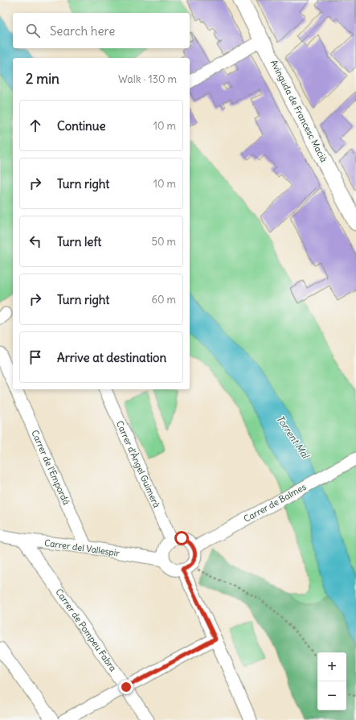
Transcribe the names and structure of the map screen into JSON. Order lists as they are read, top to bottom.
{
  "streets": {
    "street": [
      "Avinguda de Francesc Macià",
      "Carrer d'Àngel Guimerà",
      "Carrer de l'Empordá",
      "Carrer de Balmes",
      "Carrer del Vallespir",
      "Carrer de Pompeu Fabra"
    ]
  },
  "crossings": [
    ["Carrer d'Àngel Guimerà", "Carrer de Balmes"],
    ["Carrer d'Àngel Guimerà", "Carrer del Vallespir"],
    ["Carrer de l'Empordá", "Carrer del Vallespir"],
    ["Carrer de Balmes", "Carrer del Vallespir"],
    ["Carrer del Vallespir", "Carrer de Pompeu Fabra"]
  ],
  "water": ["Torrent Mal"],
  "page": {
    "search": "Search here",
    "heading": ["2 min", "Walk · 130 m"],
    "list": [
      ["Continue", "10 m"],
      ["Turn right", "10 m"],
      ["Turn left", "50 m"],
      ["Turn right", "60 m"],
      "Arrive at destination"
    ],
    "map_buttons": ["+", "−"]
  }
}
